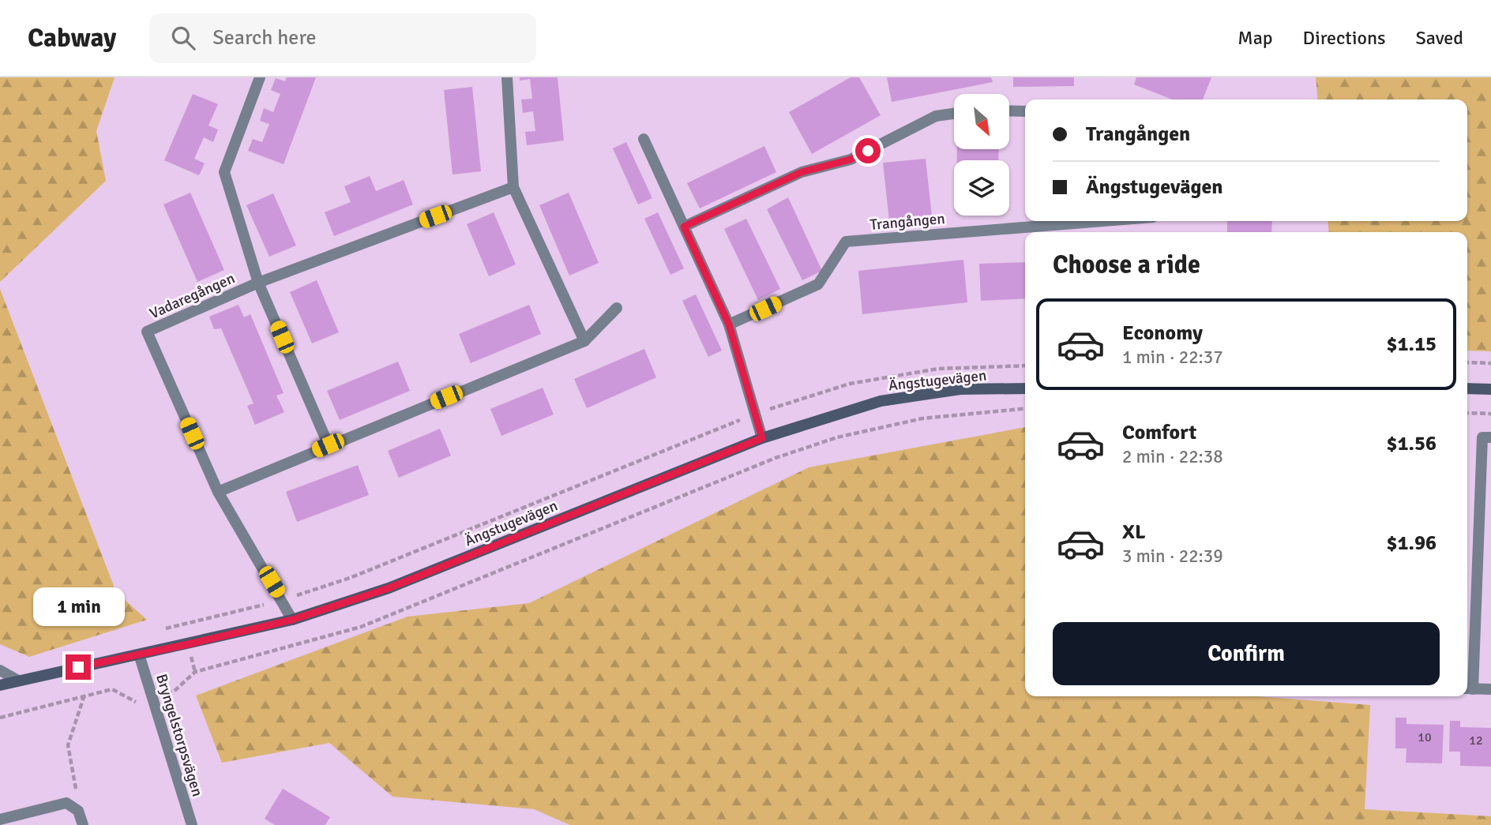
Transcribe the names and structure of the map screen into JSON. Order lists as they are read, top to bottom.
{
  "streets": {
    "street": [
      "Trangången",
      "Vadaregången",
      "Ängstugevägen",
      "Bryngelstorpsvägen"
    ]
  },
  "crossings": [
    ["Vadaregången", "Ängstugevägen"],
    ["Ängstugevägen", "Bryngelstorpsvägen"]
  ],
  "house_numbers": ["10", "12"],
  "north": "bottom right",
  "page": {
    "header": "Cabway",
    "search": "Search here",
    "nav": ["Map", "Directions", "Saved"],
    "banner": ["Trangången", "Ängstugevägen"],
    "heading": "Choose a ride",
    "list": [
      {
        "name": "Economy",
        "note": "1 min · 22:37",
        "value": "$1.15"
      },
      {
        "name": "Comfort",
        "note": "2 min · 22:38",
        "value": "$1.56"
      },
      {
        "name": "XL",
        "note": "3 min · 22:39",
        "value": "$1.96"
      }
    ],
    "bubble": "1 min",
    "buttons": "Confirm"
  }
}
